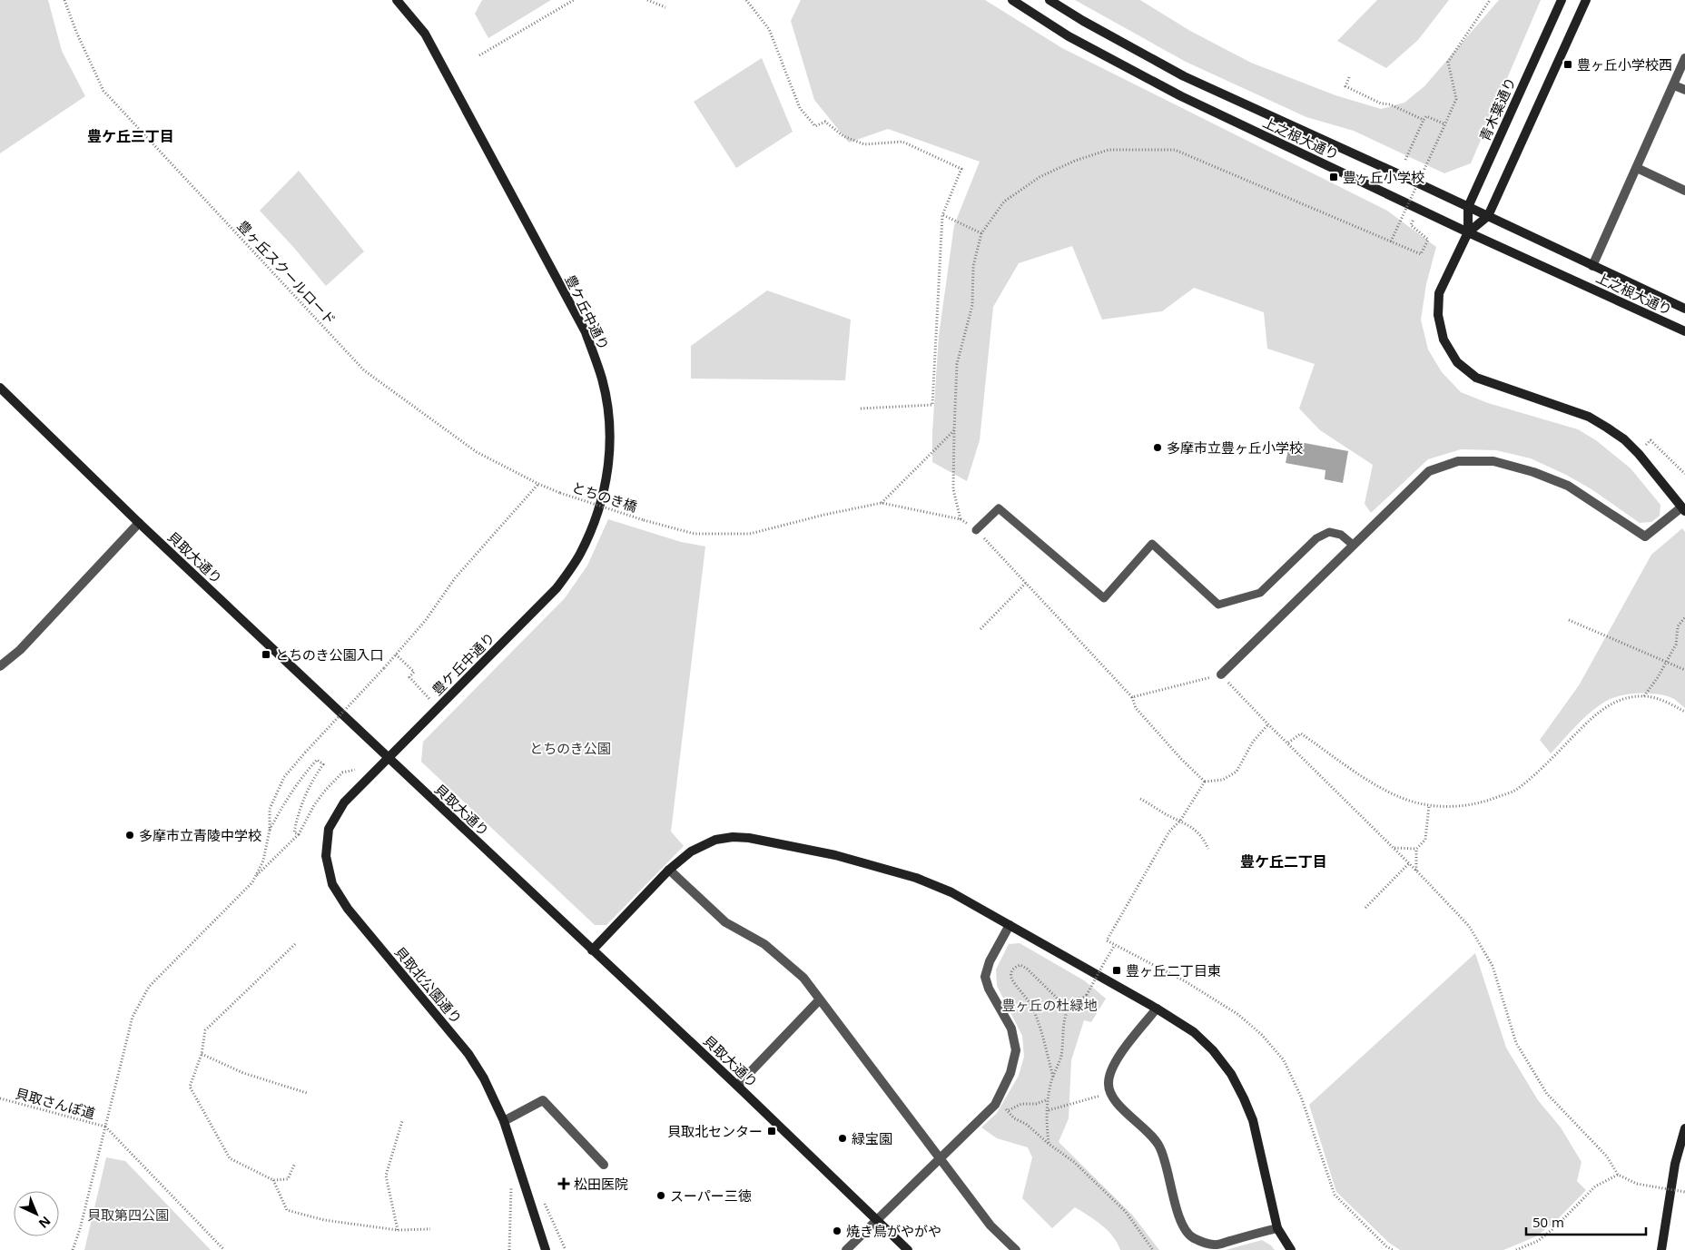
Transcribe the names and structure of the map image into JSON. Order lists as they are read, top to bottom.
{
  "streets": {
    "street": [
      "青木葉通り",
      "上之根大通り",
      "豊ケ丘中通り",
      "貝取大通り",
      "貝取北公園通り"
    ],
    "path": ["豊ヶ丘スクールロード", "とちのき橋", "貝取さんぽ道"]
  },
  "crossings": [
    ["青木葉通り", "上之根大通り"],
    ["豊ヶ丘スクールロード", "とちのき橋"],
    ["豊ケ丘中通り", "貝取大通り"],
    ["豊ケ丘中通り", "貝取北公園通り"],
    ["貝取大通り", "貝取北公園通り"]
  ],
  "districts": ["豊ケ丘三丁目", "豊ケ丘二丁目"],
  "parks": ["とちのき公園", "豊ヶ丘の杜緑地", "貝取第四公園"],
  "places": {
    "transit": [
      "豊ヶ丘小学校西",
      "豊ヶ丘小学校",
      "とちのき公園入口",
      "豊ヶ丘二丁目東",
      "貝取北センター"
    ],
    "other": [
      "多摩市立豊ヶ丘小学校",
      "多摩市立青陵中学校",
      "緑宝園",
      "スーパー三徳",
      "焼き鳥がやがや"
    ],
    "health": ["松田医院"]
  },
  "scale_bar": "50 m",
  "north": "bottom right"
}
